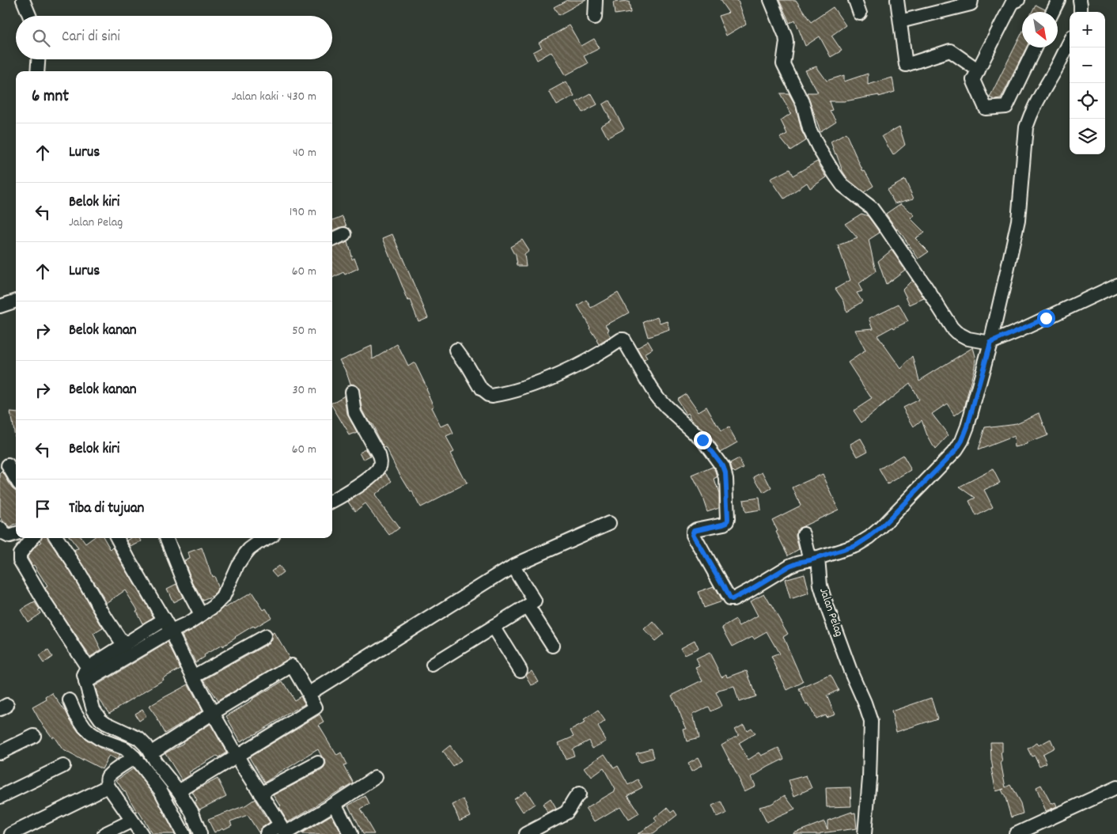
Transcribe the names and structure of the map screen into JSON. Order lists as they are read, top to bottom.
{
  "streets": {
    "street": ["Jalan Pelag"]
  },
  "north": "bottom right",
  "page": {
    "map_buttons": ["+", "−"],
    "search": "Cari di sini",
    "heading": ["6 mnt", "Jalan kaki · 430 m"],
    "list": [
      ["Lurus", "40 m"],
      ["Belok kiri", "Jalan Pelag", "190 m"],
      ["Lurus", "60 m"],
      ["Belok kanan", "50 m"],
      ["Belok kanan", "30 m"],
      ["Belok kiri", "60 m"],
      "Tiba di tujuan"
    ]
  }
}
